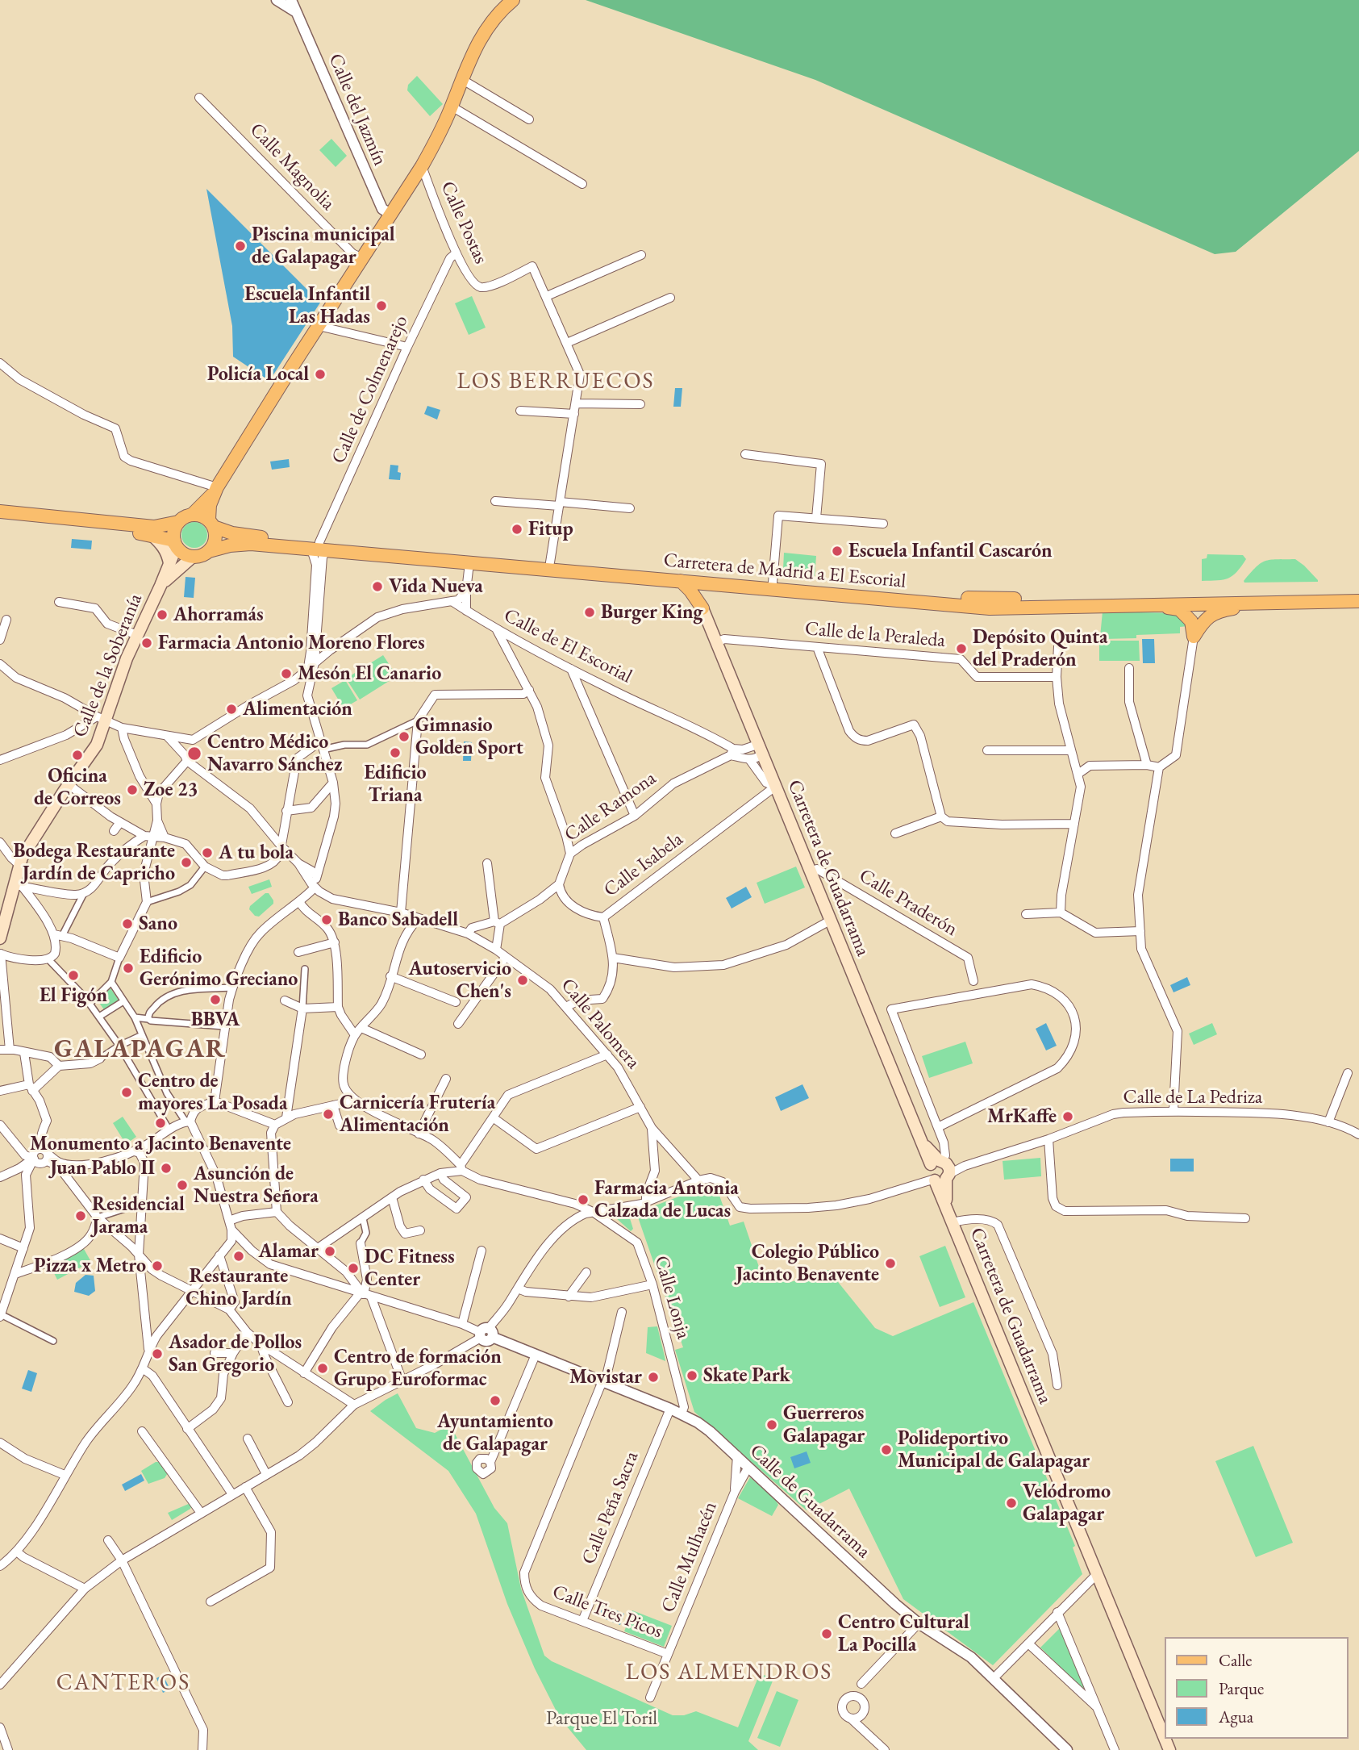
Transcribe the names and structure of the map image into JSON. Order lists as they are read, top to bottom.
{
  "streets": {
    "main road": ["Carretera de Madrid a El Escorial", "Calle de la Soberanía", "Carretera de Guadarrama"],
    "street": [
      "Calle del Jazmín",
      "Calle Magnolia",
      "Calle Postas",
      "Calle de Colmenarejo",
      "Calle de la Peraleda",
      "Calle de El Escorial",
      "Calle Ramona",
      "Calle Isabela",
      "Calle Praderón",
      "Calle Palomera",
      "Calle de La Pedriza",
      "Calle Lonja",
      "Calle de Guadarrama",
      "Calle Peña Sacra",
      "Calle Mulhacén",
      "Calle Tres Picos"
    ]
  },
  "crossings": [
    ["Calle Postas", "Calle de Colmenarejo"],
    ["Calle Postas", "Carretera de Madrid a El Escorial"],
    ["Calle de Colmenarejo", "Carretera de Madrid a El Escorial"],
    ["Carretera de Madrid a El Escorial", "Calle de la Soberanía"],
    ["Calle de la Peraleda", "Carretera de Guadarrama"],
    ["Calle de El Escorial", "Calle Ramona"],
    ["Calle Isabela", "Carretera de Guadarrama"],
    ["Calle Isabela", "Calle Palomera"],
    ["Carretera de Guadarrama", "Calle Praderón"],
    ["Carretera de Guadarrama", "Calle de La Pedriza"],
    ["Calle Palomera", "Calle de La Pedriza"],
    ["Calle Lonja", "Calle de Guadarrama"],
    ["Calle de Guadarrama", "Calle Peña Sacra"],
    ["Calle de Guadarrama", "Calle Mulhacén"],
    ["Calle de Guadarrama", "Calle Tres Picos"],
    ["Calle Peña Sacra", "Calle Tres Picos"],
    ["Calle Mulhacén", "Calle Tres Picos"]
  ],
  "districts": [
    "LOS BERRUECOS",
    "GALAPAGAR",
    "LOS ALMENDROS",
    "CANTEROS"
  ],
  "parks": ["Parque El Toril"],
  "places": [
    "Piscina municipal de Galapagar",
    "Escuela Infantil Las Hadas",
    "Policía Local",
    "Fitup",
    "Escuela Infantil Cascarón",
    "Vida Nueva",
    "Burger King",
    "Ahorramás",
    "Farmacia Antonio Moreno Flores",
    "Depósito Quinta del Praderón",
    "Mesón El Canario",
    "Alimentación",
    "Gimnasio Golden Sport",
    "Edificio Triana",
    "Centro Médico Navarro Sánchez",
    "Oficina de Correos",
    "Zoe 23",
    "A tu bola",
    "Bodega Restaurante Jardín de Capricho",
    "Banco Sabadell",
    "Sano",
    "Edificio Gerónimo Greciano",
    "El Figón",
    "Autoservicio Chen's",
    "BBVA",
    "Centro de mayores La Posada",
    "Carnicería Frutería Alimentación",
    "MrKaffe",
    "Monumento a Jacinto Benavente",
    "Juan Pablo II",
    "Asunción de Nuestra Señora",
    "Farmacia Antonia Calzada de Lucas",
    "Residencial Jarama",
    "Alamar",
    "Restaurante Chino Jardín",
    "Colegio Público Jacinto Benavente",
    "Pizza x Metro",
    "DC Fitness Center",
    "Asador de Pollos San Gregorio",
    "Centro de formación Grupo Euroformac",
    "Skate Park",
    "Movistar",
    "Ayuntamiento de Galapagar",
    "Guerreros Galapagar",
    "Polideportivo Municipal de Galapagar",
    "Velódromo Galapagar",
    "Centro Cultural La Pocilla"
  ],
  "legend": ["Calle", "Parque", "Agua"]
}
